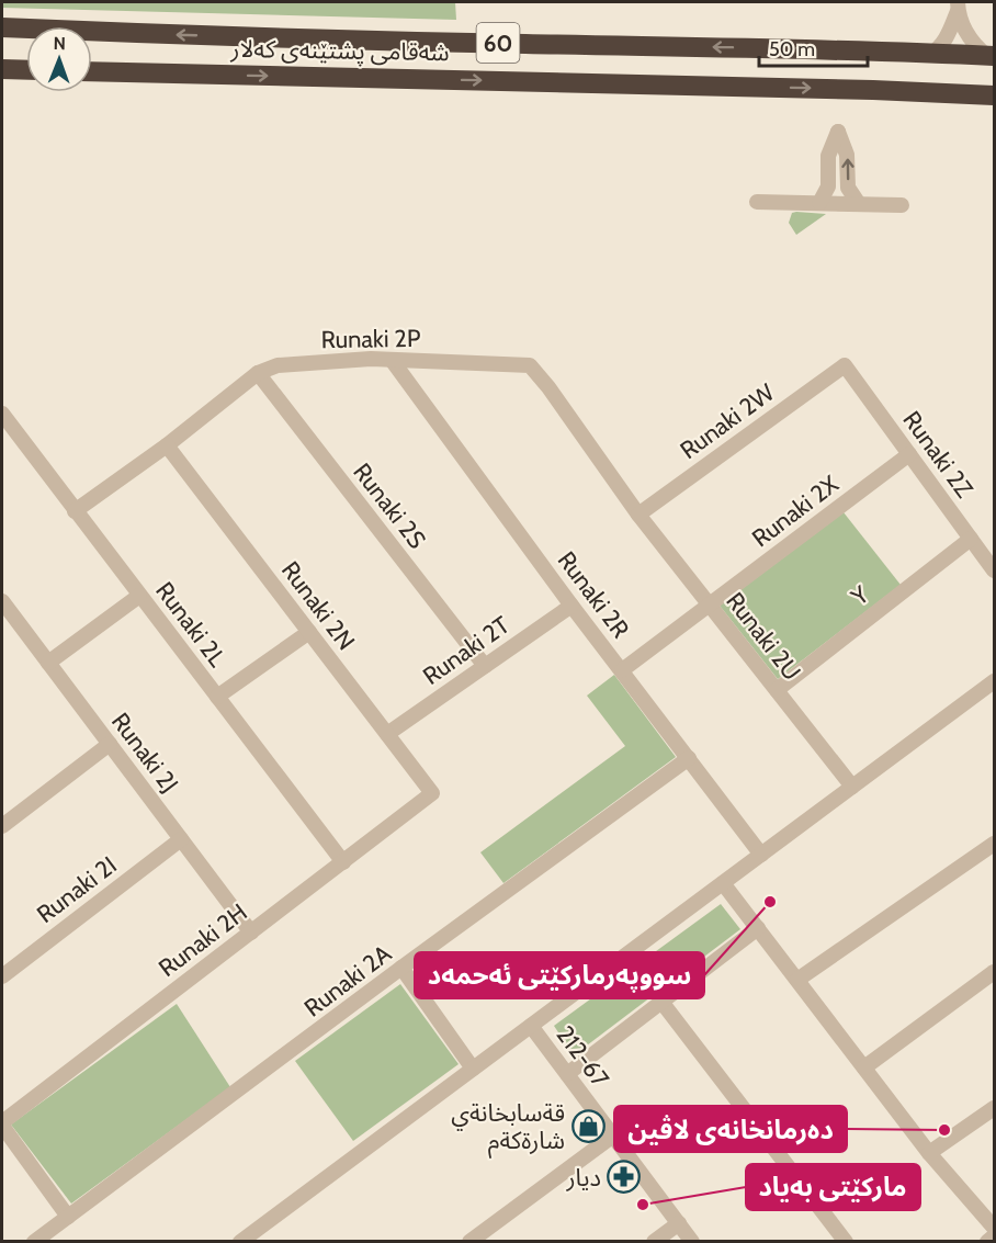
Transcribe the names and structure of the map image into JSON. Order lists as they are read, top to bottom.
{
  "streets": {
    "highway": ["60", "شەقامی پشتێنەی کەلار"],
    "street": [
      "Runaki 2P",
      "Runaki 2W",
      "Runaki 2Z",
      "Runaki 2S",
      "Runaki 2X",
      "Runaki 2R",
      "Y",
      "Runaki 2N",
      "Runaki 2L",
      "Runaki 2U",
      "Runaki 2T",
      "Runaki 2J",
      "Runaki 2I",
      "Runaki 2H",
      "Runaki 2A",
      "212-67"
    ]
  },
  "crossings": [
    ["Runaki 2P", "Runaki 2W"],
    ["Runaki 2P", "Runaki 2S"],
    ["Runaki 2P", "Runaki 2R"],
    ["Runaki 2P", "Runaki 2N"],
    ["Runaki 2P", "Runaki 2L"],
    ["Runaki 2P", "Runaki 2U"],
    ["Runaki 2W", "Runaki 2Z"],
    ["Runaki 2W", "Runaki 2U"],
    ["Runaki 2Z", "Runaki 2X"],
    ["Runaki 2Z", "Y"],
    ["Runaki 2S", "Runaki 2T"],
    ["Runaki 2X", "Runaki 2R"],
    ["Runaki 2X", "Runaki 2U"],
    ["Runaki 2R", "Runaki 2T"],
    ["Runaki 2R", "Runaki 2A"],
    ["Y", "Runaki 2U"],
    ["Runaki 2N", "Runaki 2T"],
    ["Runaki 2N", "Runaki 2H"],
    ["Runaki 2L", "Runaki 2H"],
    ["Runaki 2J", "Runaki 2I"],
    ["Runaki 2J", "Runaki 2H"]
  ],
  "places": {
    "other": ["سووپەرمارکێتی ئەحمەد", "دەرمانخانەی لاڤین", "مارکێتی بەیاد"],
    "shop": ["قةسابخانةي شارةكةم"],
    "pharmacy": ["ديار"]
  },
  "scale_bar": "50 m",
  "north": "top"
}
